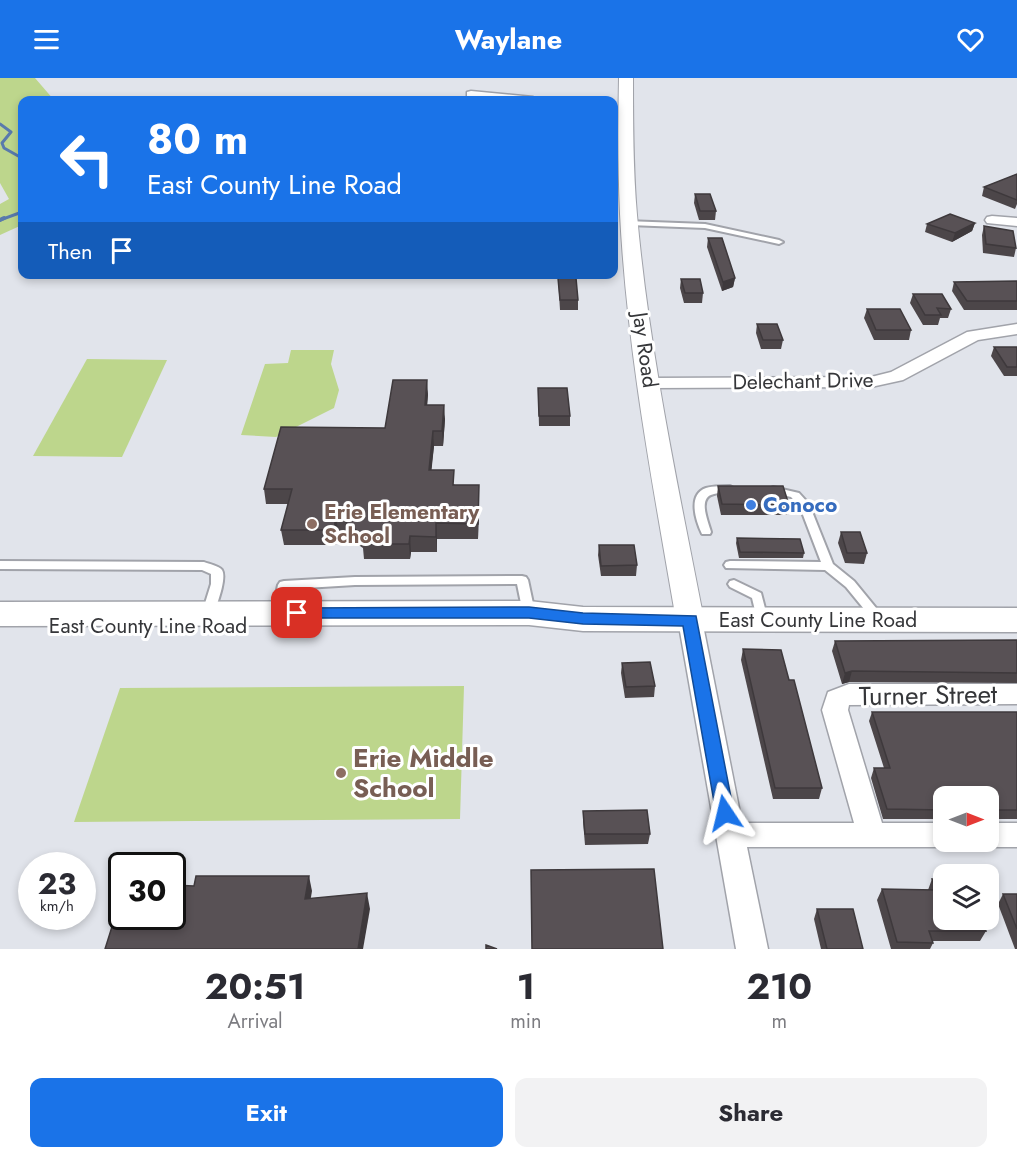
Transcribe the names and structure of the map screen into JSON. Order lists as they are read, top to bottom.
{
  "streets": {
    "main road": ["East County Line Road"],
    "street": ["Jay Road", "Delechant Drive", "Turner Street"]
  },
  "crossings": [
    ["Jay Road", "Delechant Drive"],
    ["Jay Road", "East County Line Road"]
  ],
  "places": ["Conoco", "Erie Elementary School", "Erie Middle School"],
  "north": "right",
  "page": {
    "header": "Waylane",
    "turn": ["80 m", "East County Line Road"],
    "then": "Then",
    "speed": "23 km/h",
    "limit": "30",
    "eta": [
      "20:51",
      "Arrival",
      "1",
      "min",
      "210",
      "m"
    ],
    "buttons": ["Exit", "Share"]
  }
}
